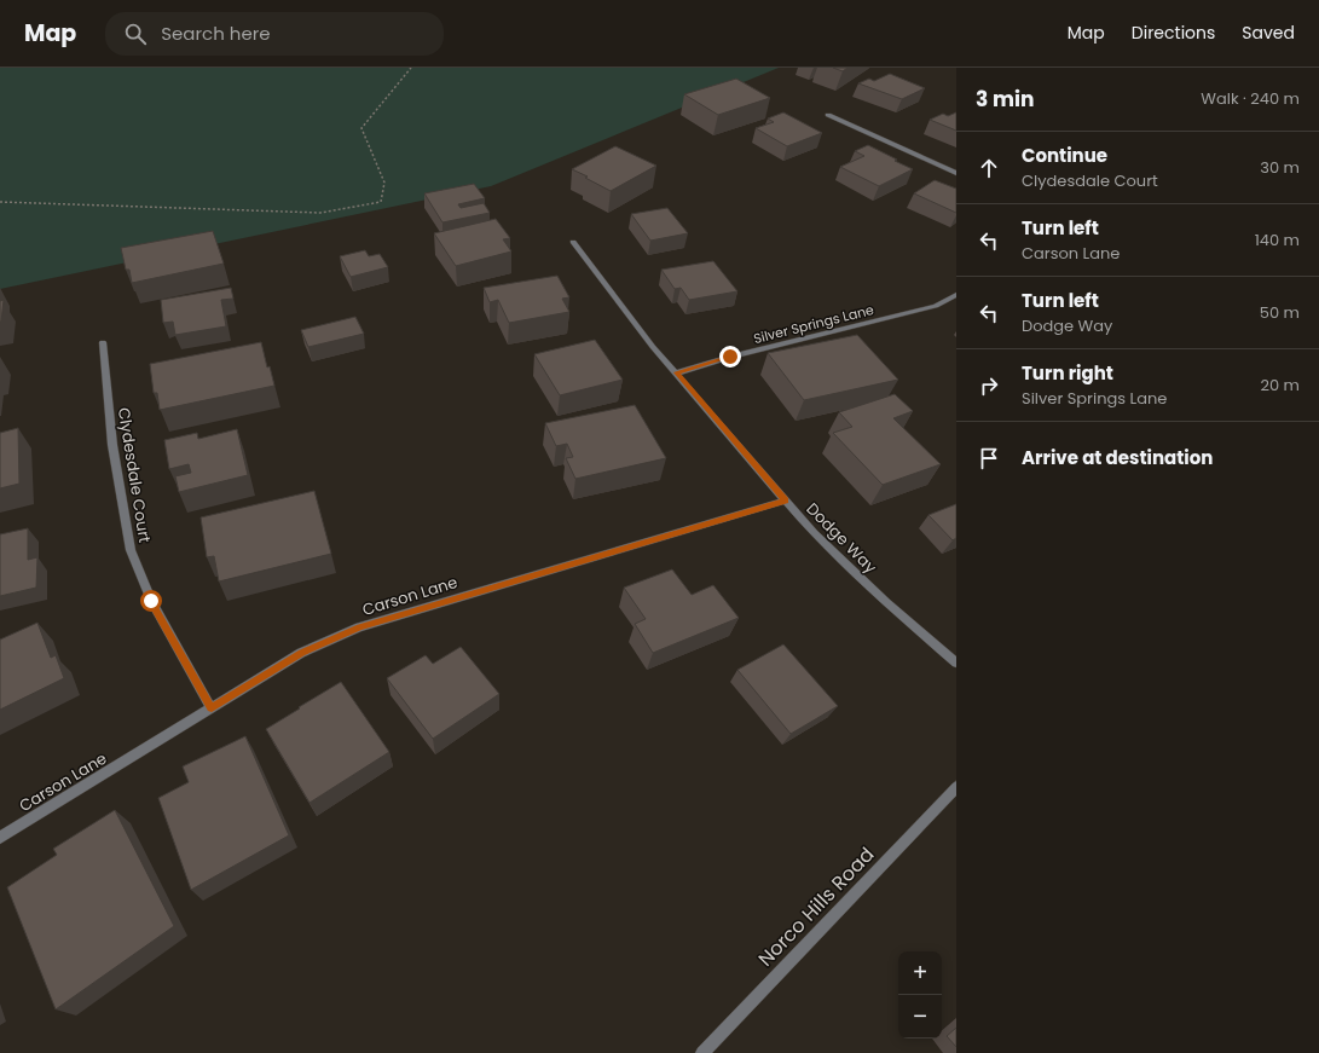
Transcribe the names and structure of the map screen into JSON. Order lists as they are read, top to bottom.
{
  "streets": {
    "street": [
      "Silver Springs Lane",
      "Clydesdale Court",
      "Dodge Way",
      "Carson Lane",
      "Norco Hills Road"
    ]
  },
  "crossings": [
    ["Silver Springs Lane", "Dodge Way"],
    ["Clydesdale Court", "Carson Lane"],
    ["Dodge Way", "Carson Lane"]
  ],
  "page": {
    "header": "Map",
    "search": "Search here",
    "nav": ["Map", "Directions", "Saved"],
    "heading": ["3 min", "Walk · 240 m"],
    "list": [
      ["Continue", "Clydesdale Court", "30 m"],
      ["Turn left", "Carson Lane", "140 m"],
      ["Turn left", "Dodge Way", "50 m"],
      ["Turn right", "Silver Springs Lane", "20 m"],
      "Arrive at destination"
    ],
    "map_buttons": ["+", "−"]
  }
}
